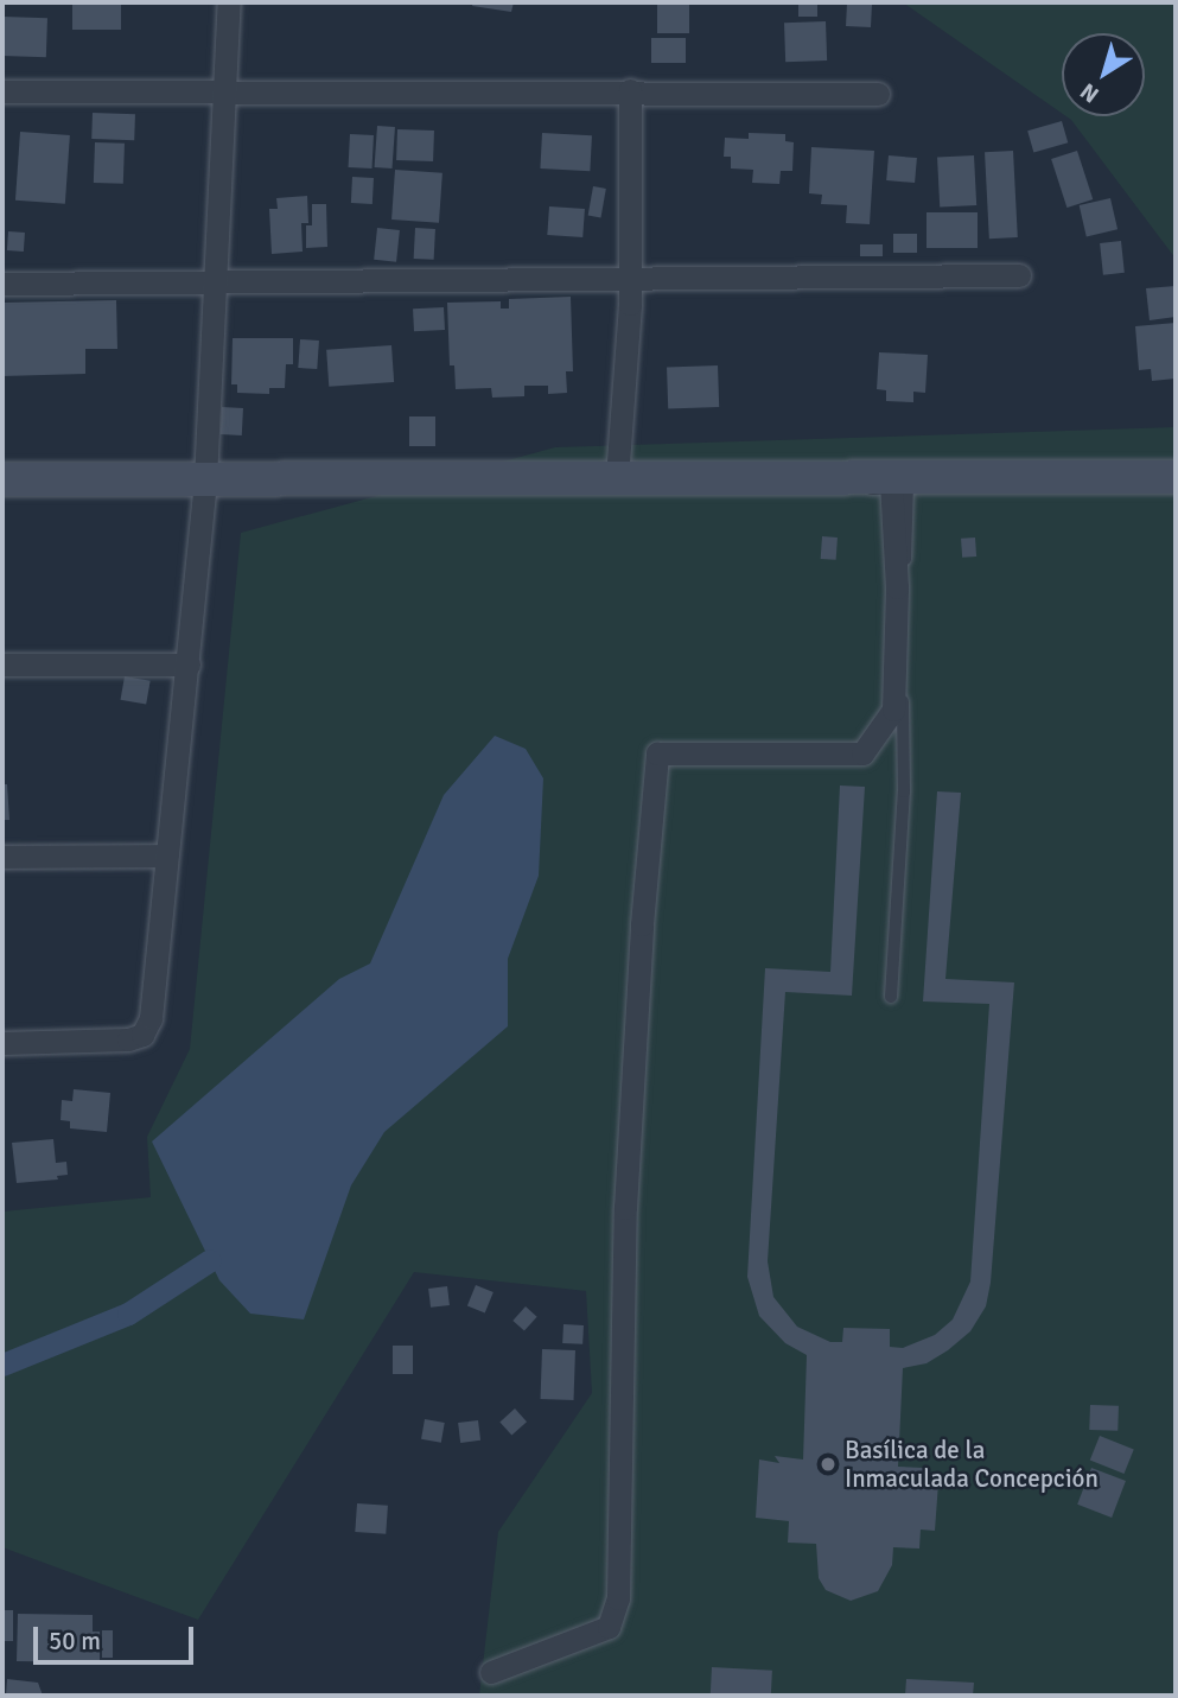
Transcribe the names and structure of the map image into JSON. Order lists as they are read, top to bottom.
{
  "places": ["Basílica de la Inmaculada Concepción"],
  "scale_bar": "50 m",
  "north": "bottom left"
}
